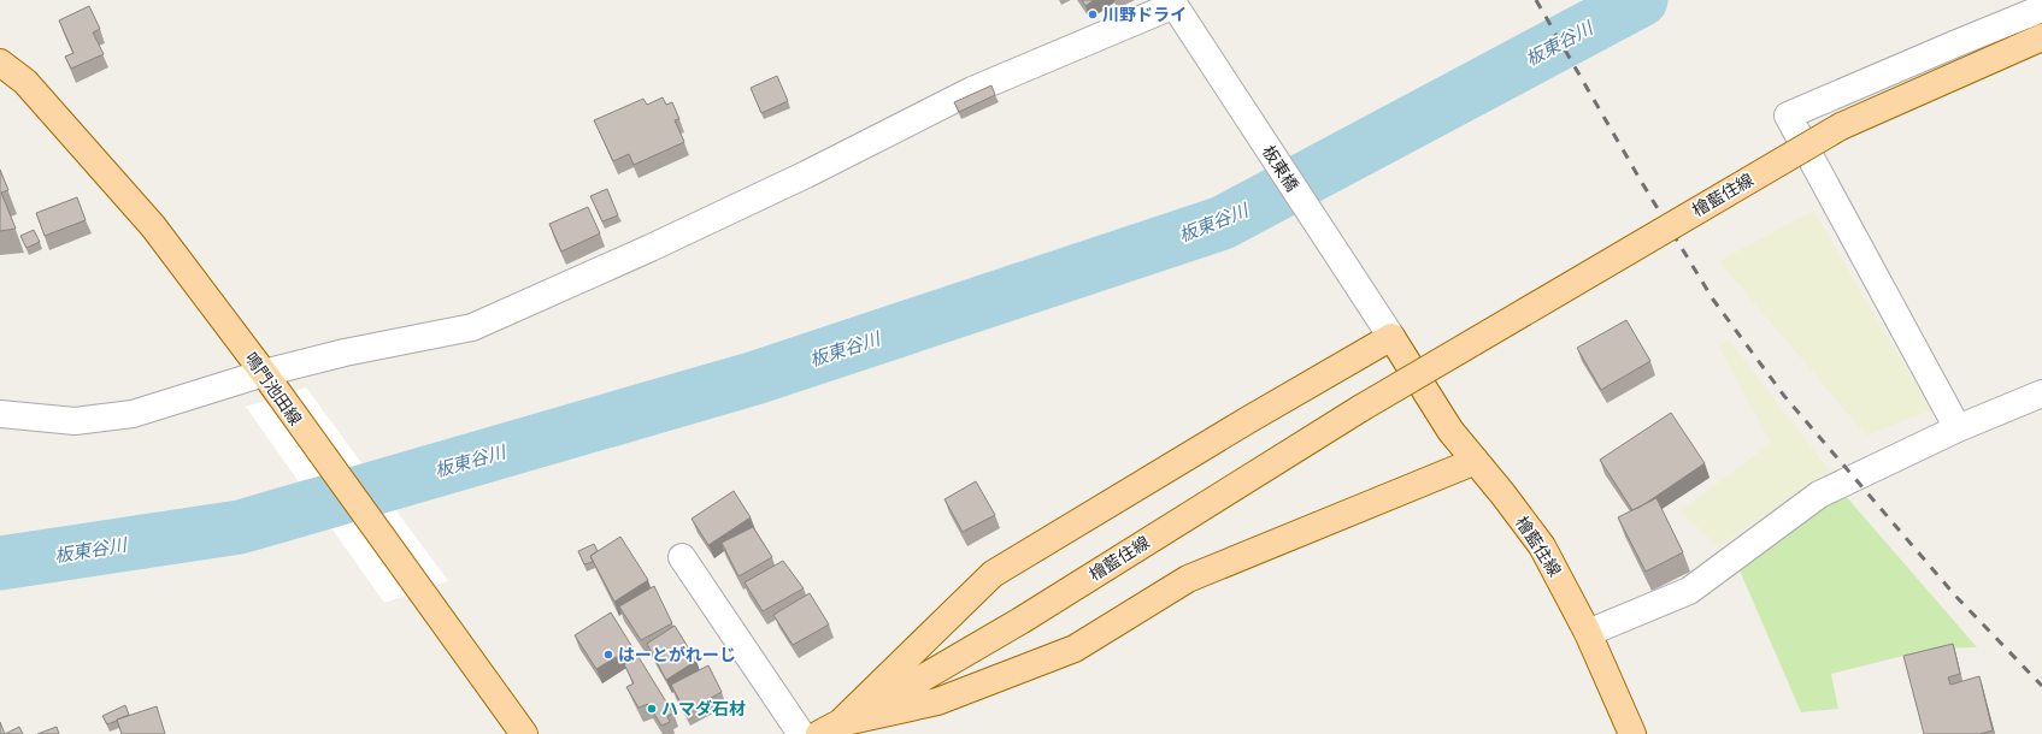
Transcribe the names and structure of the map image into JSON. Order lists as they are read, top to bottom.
{
  "streets": {
    "main road": ["檜藍住線", "鳴門池田線"],
    "street": ["板東橋"]
  },
  "crossings": [
    ["板東橋", "檜藍住線"]
  ],
  "water": ["板東谷川"],
  "places": ["川野ドライ", "はーとがれーじ", "ハマダ石材"]
}
